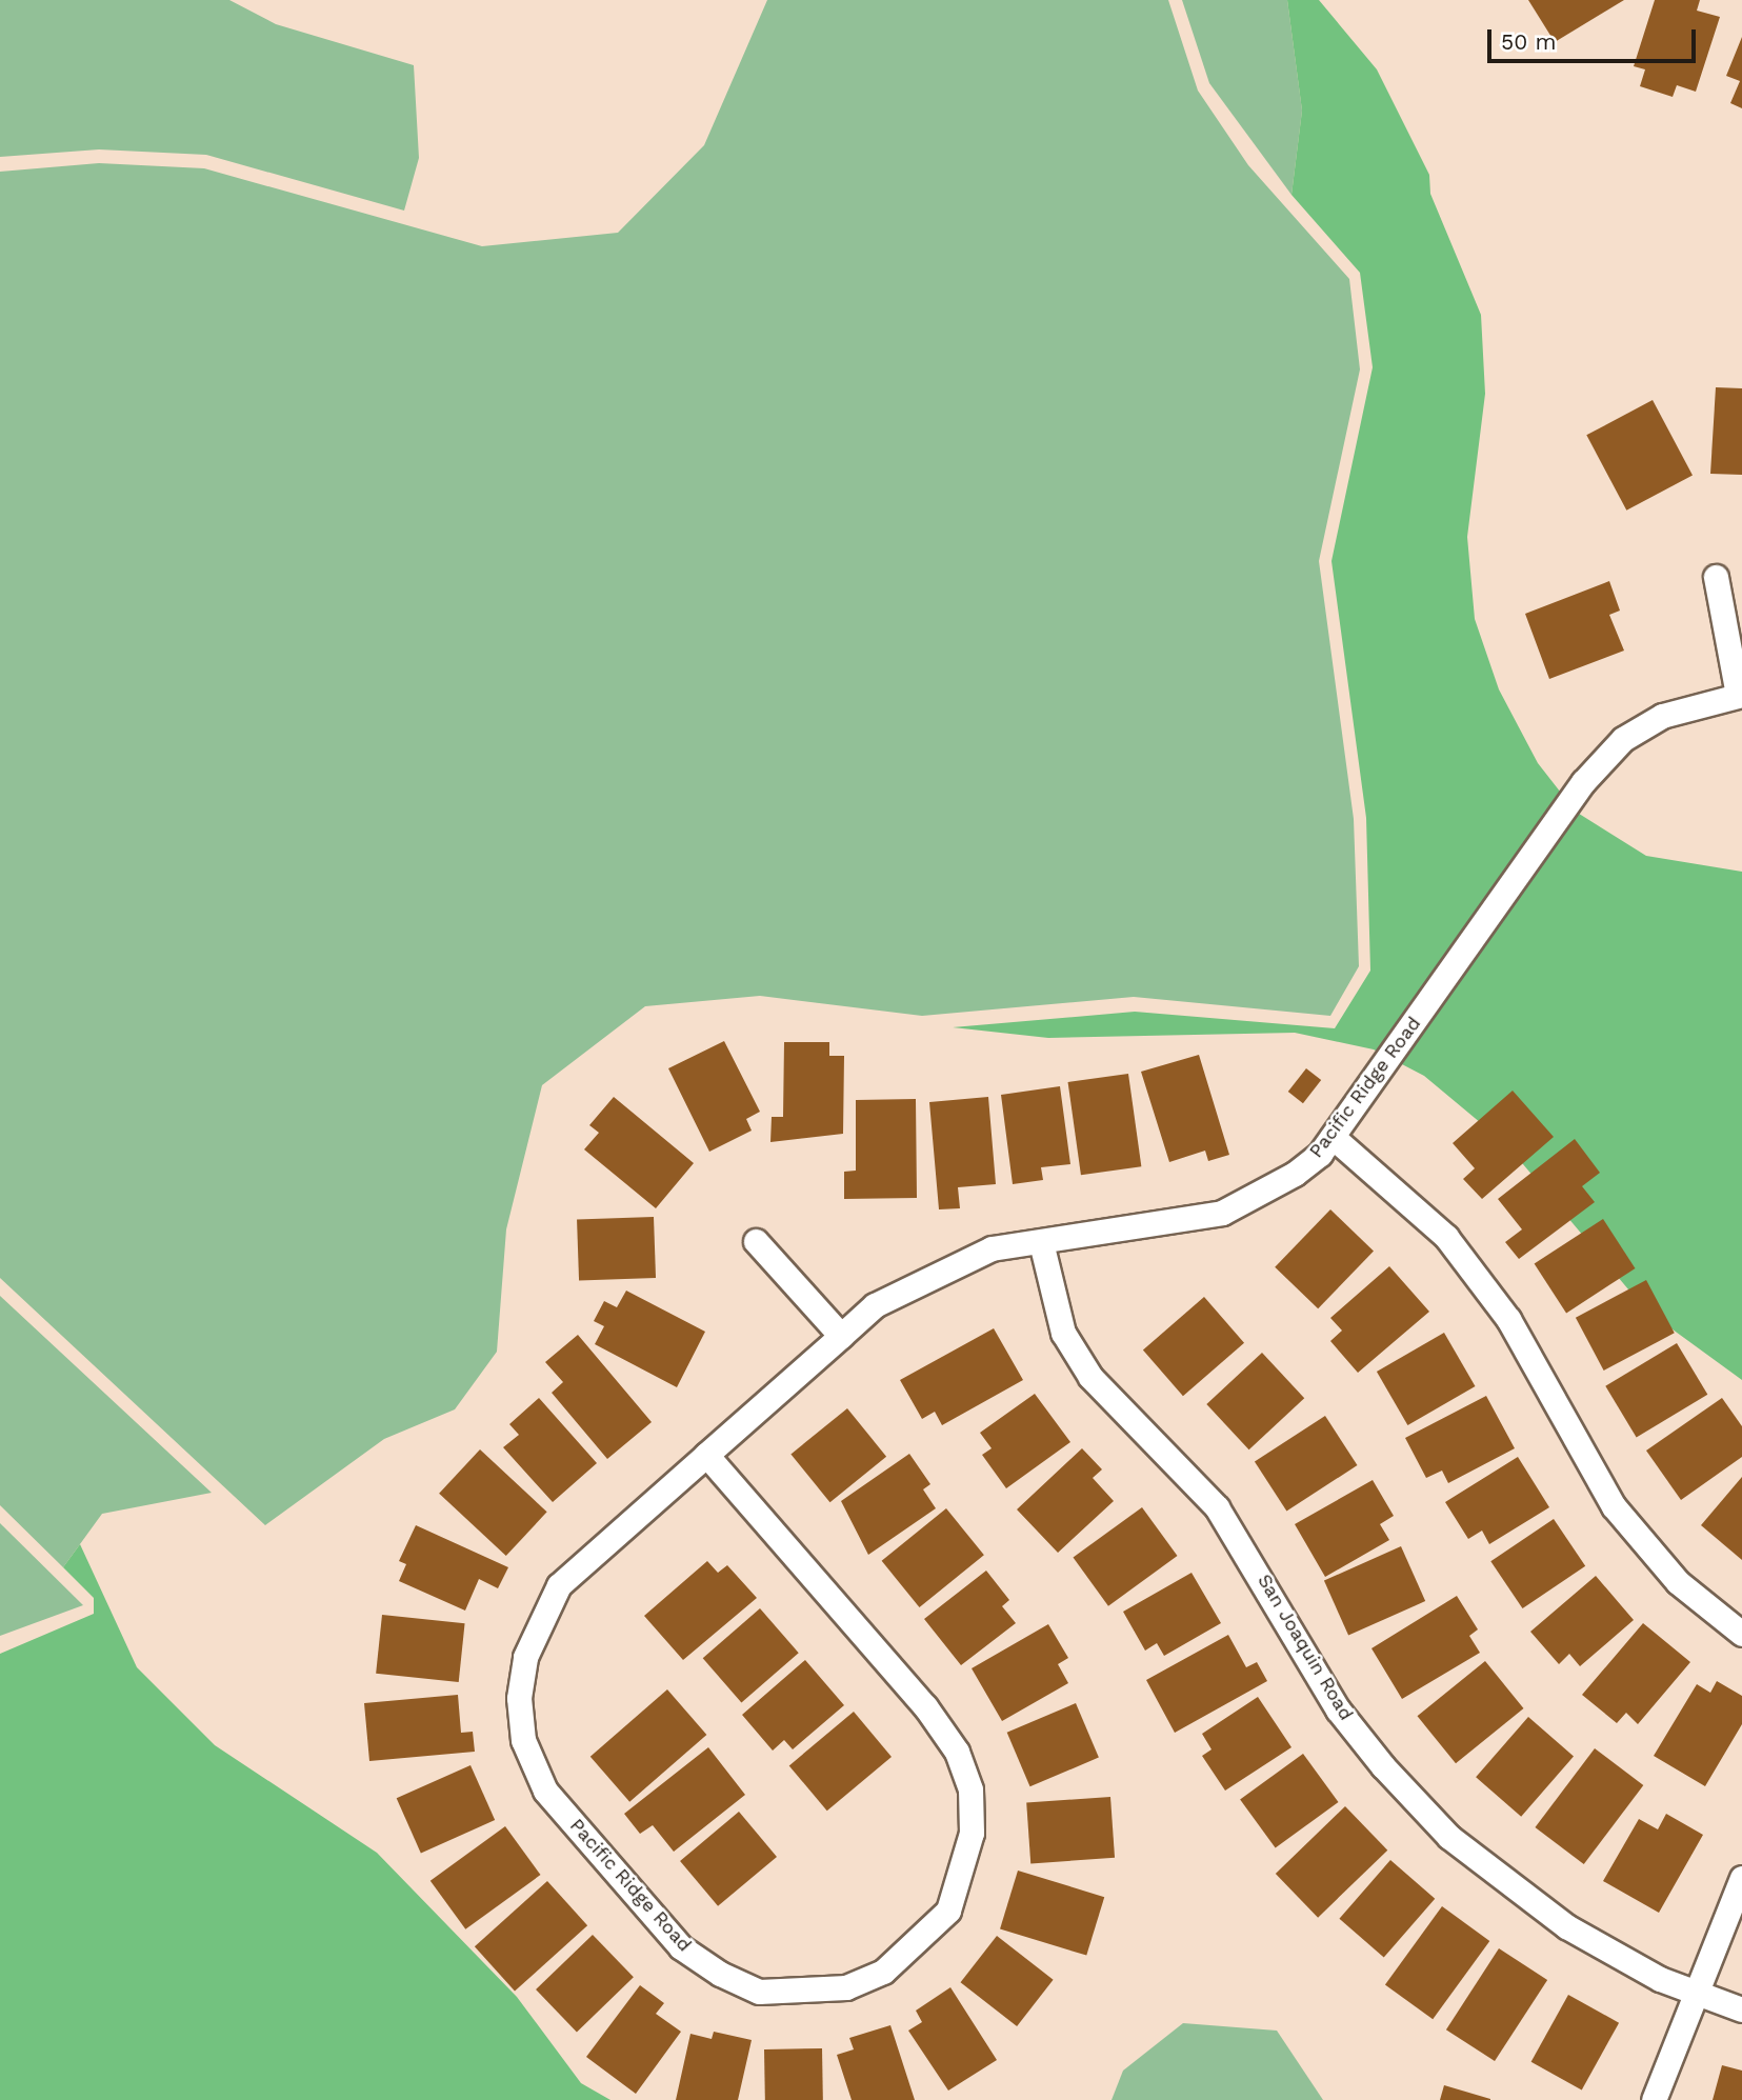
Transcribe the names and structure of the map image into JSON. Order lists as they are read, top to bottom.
{
  "streets": {
    "street": ["Pacific Ridge Road", "San Joaquin Road"]
  },
  "crossings": [
    ["Pacific Ridge Road", "San Joaquin Road"]
  ],
  "scale_bar": "50 m"
}
